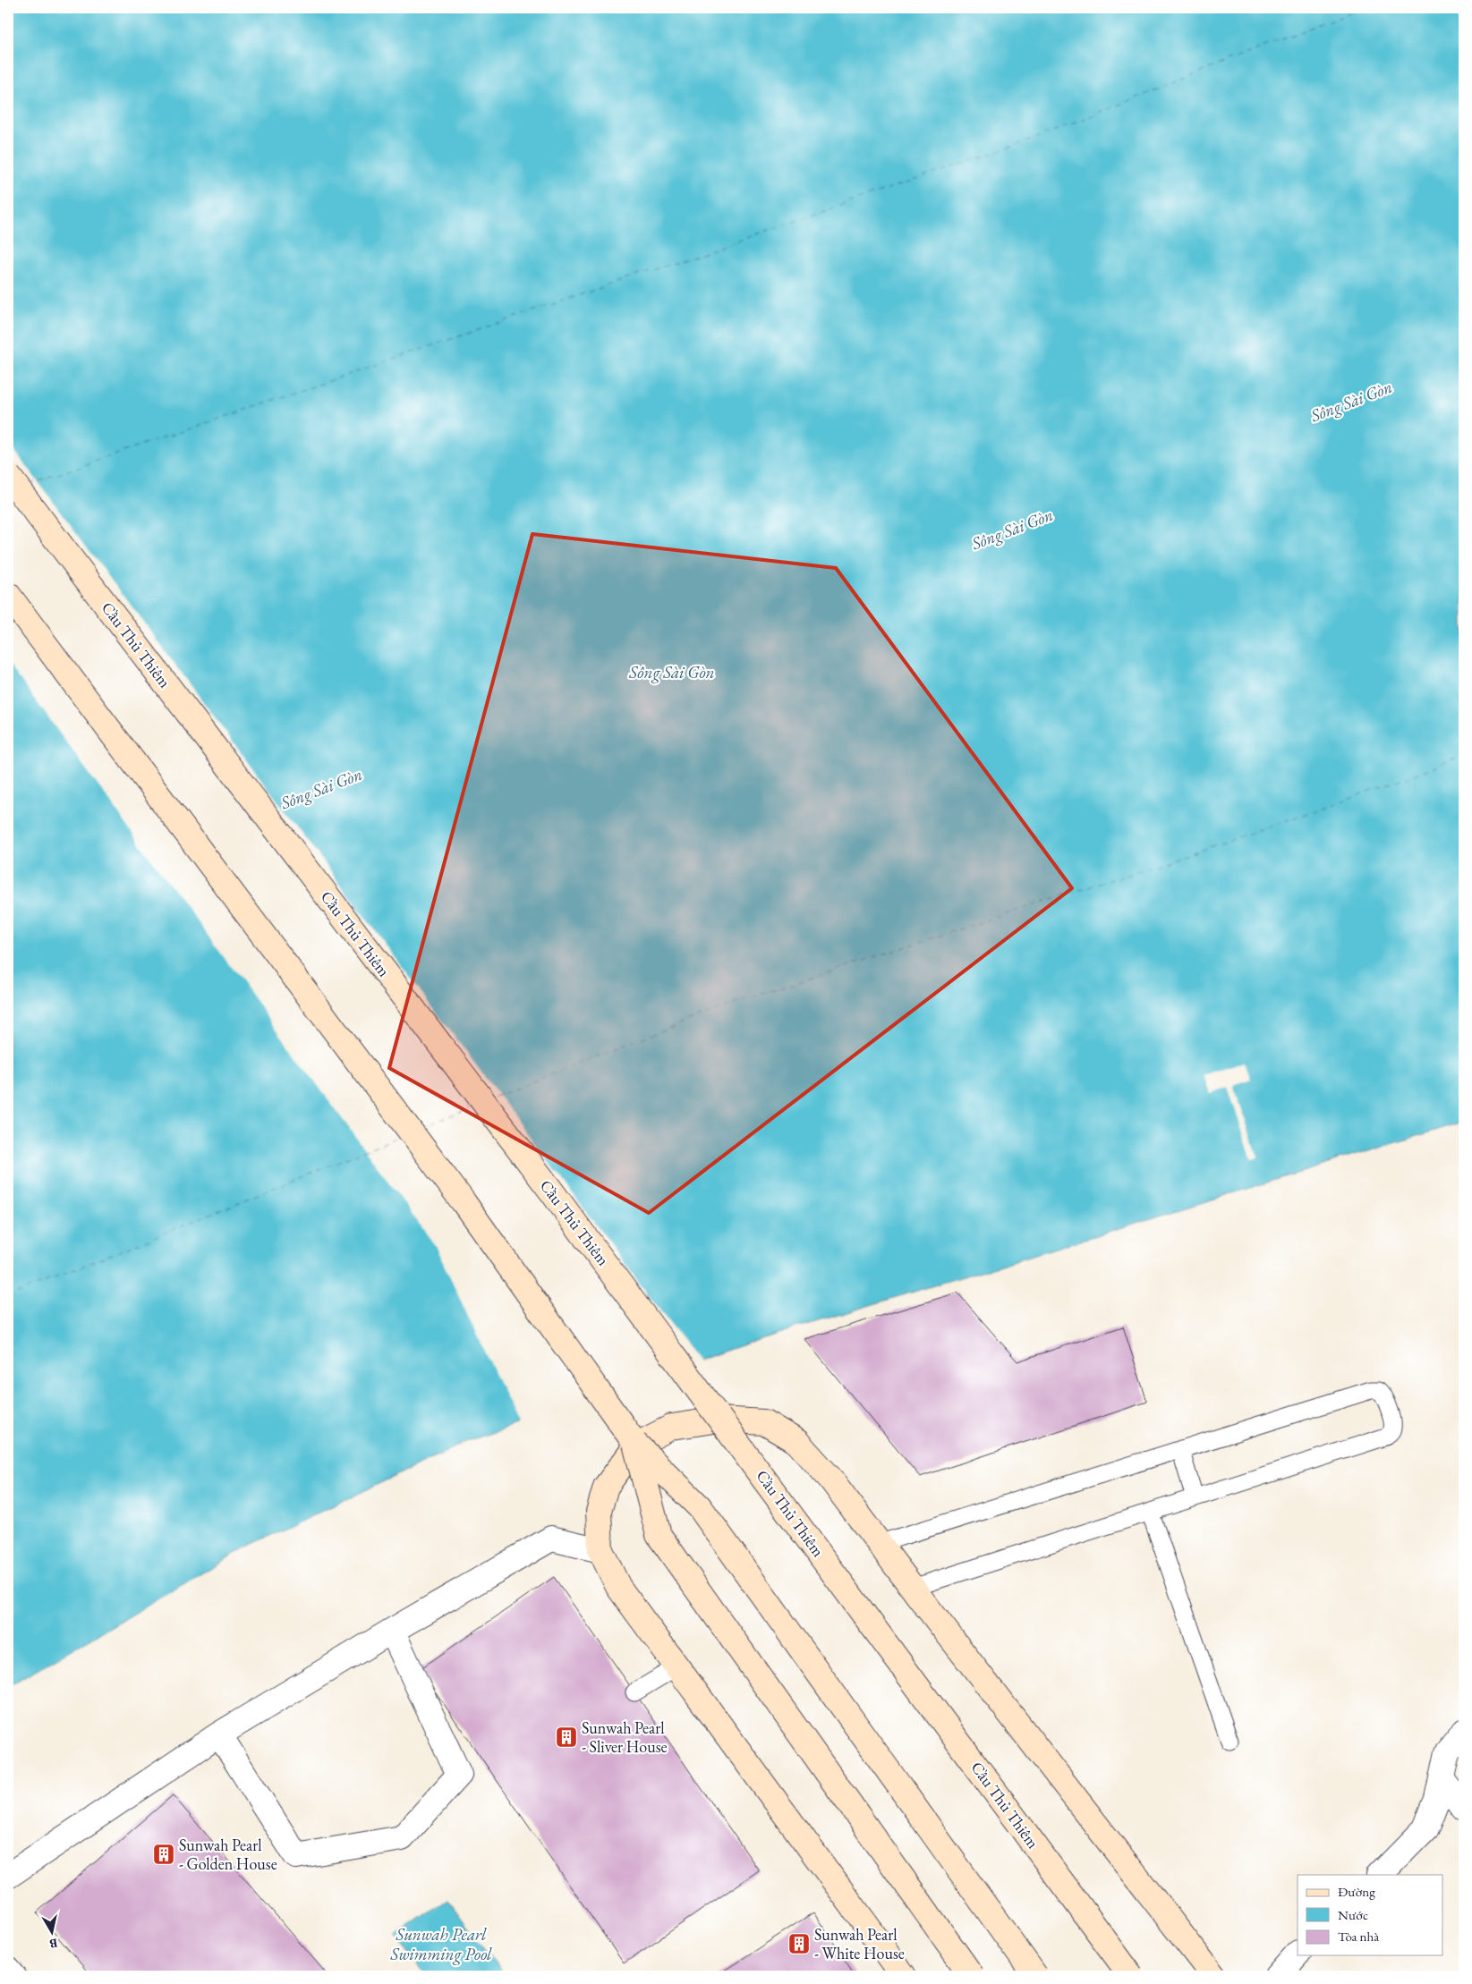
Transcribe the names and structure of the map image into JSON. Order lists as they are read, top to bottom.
{
  "streets": {
    "main road": ["Cầu Thủ Thiêm"]
  },
  "water": ["Sông Sài Gòn", "Sunwah Pearl Swimming Pool"],
  "places": {
    "building": ["Sunwah Pearl - Sliver House", "Sunwah Pearl - Golden House", "Sunwah Pearl - White House"]
  },
  "legend": ["Đường", "Nước", "Tòa nhà"],
  "north": "bottom"
}
